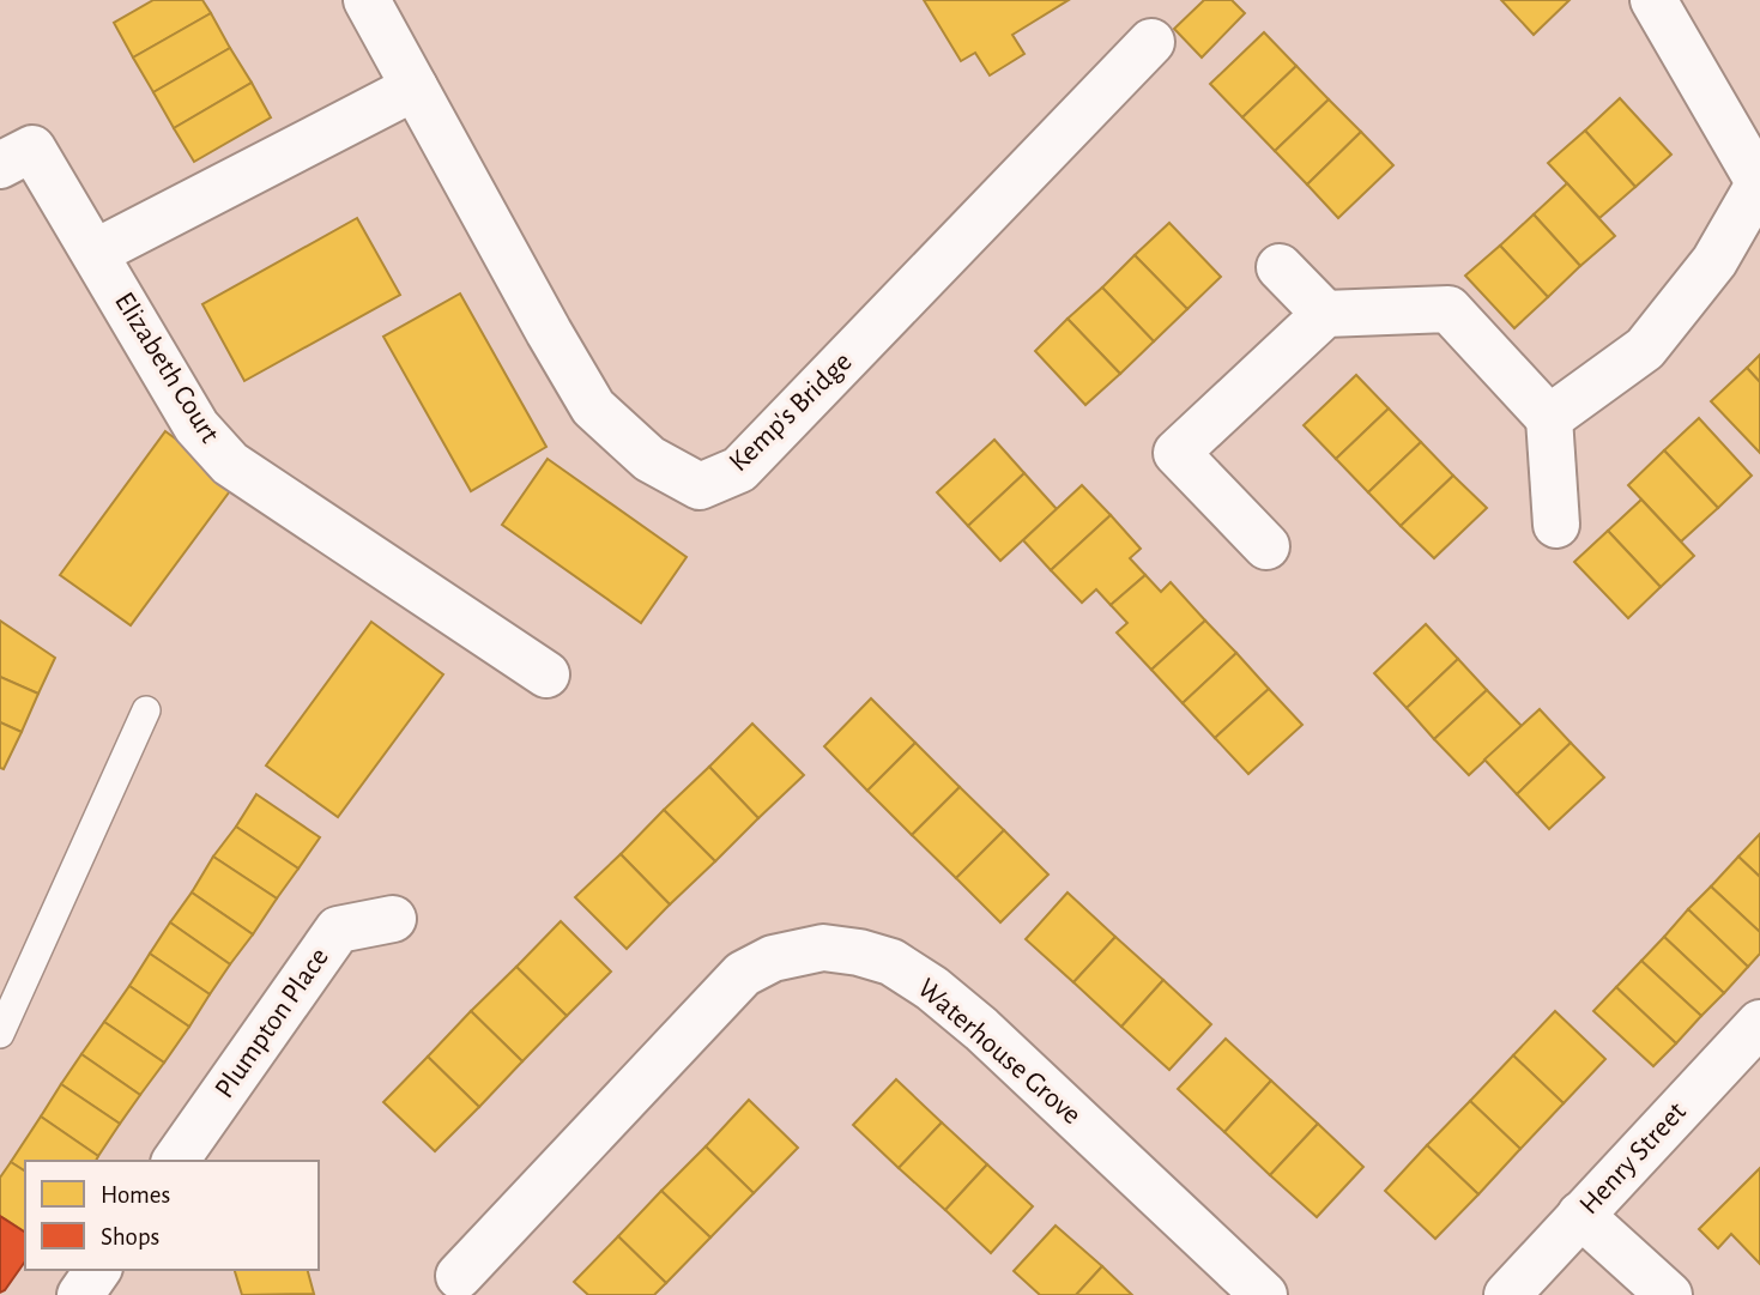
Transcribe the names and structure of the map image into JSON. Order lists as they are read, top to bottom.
{
  "streets": {
    "street": [
      "Elizabeth Court",
      "Kemp's Bridge",
      "Plumpton Place",
      "Waterhouse Grove",
      "Henry Street"
    ]
  },
  "legend": ["Homes", "Shops"]
}
